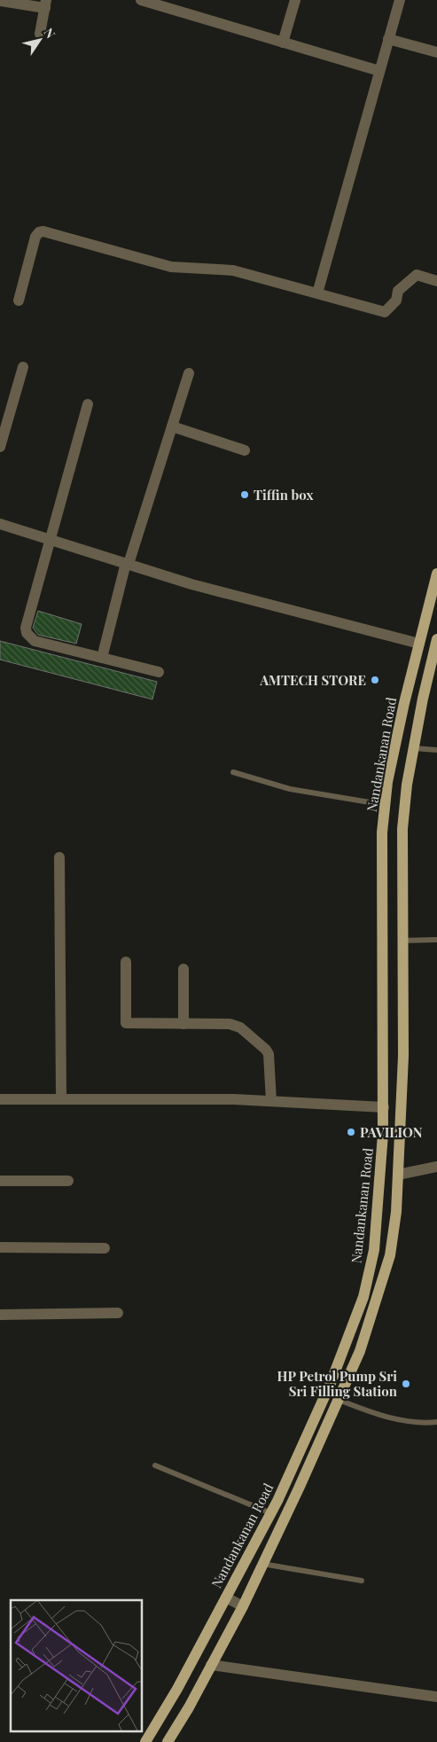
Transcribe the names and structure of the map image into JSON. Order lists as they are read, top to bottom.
{
  "streets": {
    "main road": ["Nandankanan Road"]
  },
  "places": [
    "Tiffin box",
    "AMTECH STORE",
    "PAVILION",
    "HP Petrol Pump Sri Sri Filling Station"
  ],
  "north": "top right"
}
